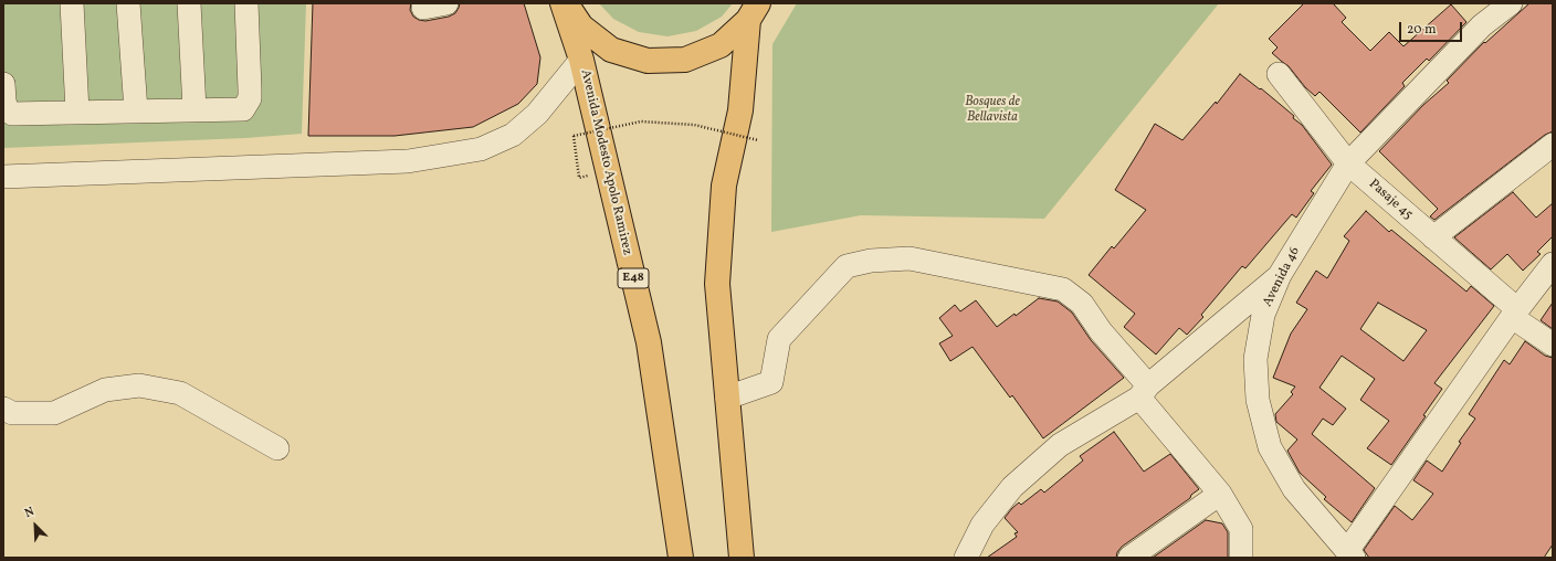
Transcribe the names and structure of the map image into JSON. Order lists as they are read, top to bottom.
{
  "streets": {
    "main road": ["Avenida Modesto Apolo Ramirez", "E48"],
    "street": ["Pasaje 45", "Avenida 46"]
  },
  "crossings": [
    ["Avenida Modesto Apolo Ramirez", "E48"],
    ["Pasaje 45", "Avenida 46"]
  ],
  "parks": ["Bosques de Bellavista"],
  "scale_bar": "20 m",
  "north": "top left"
}
